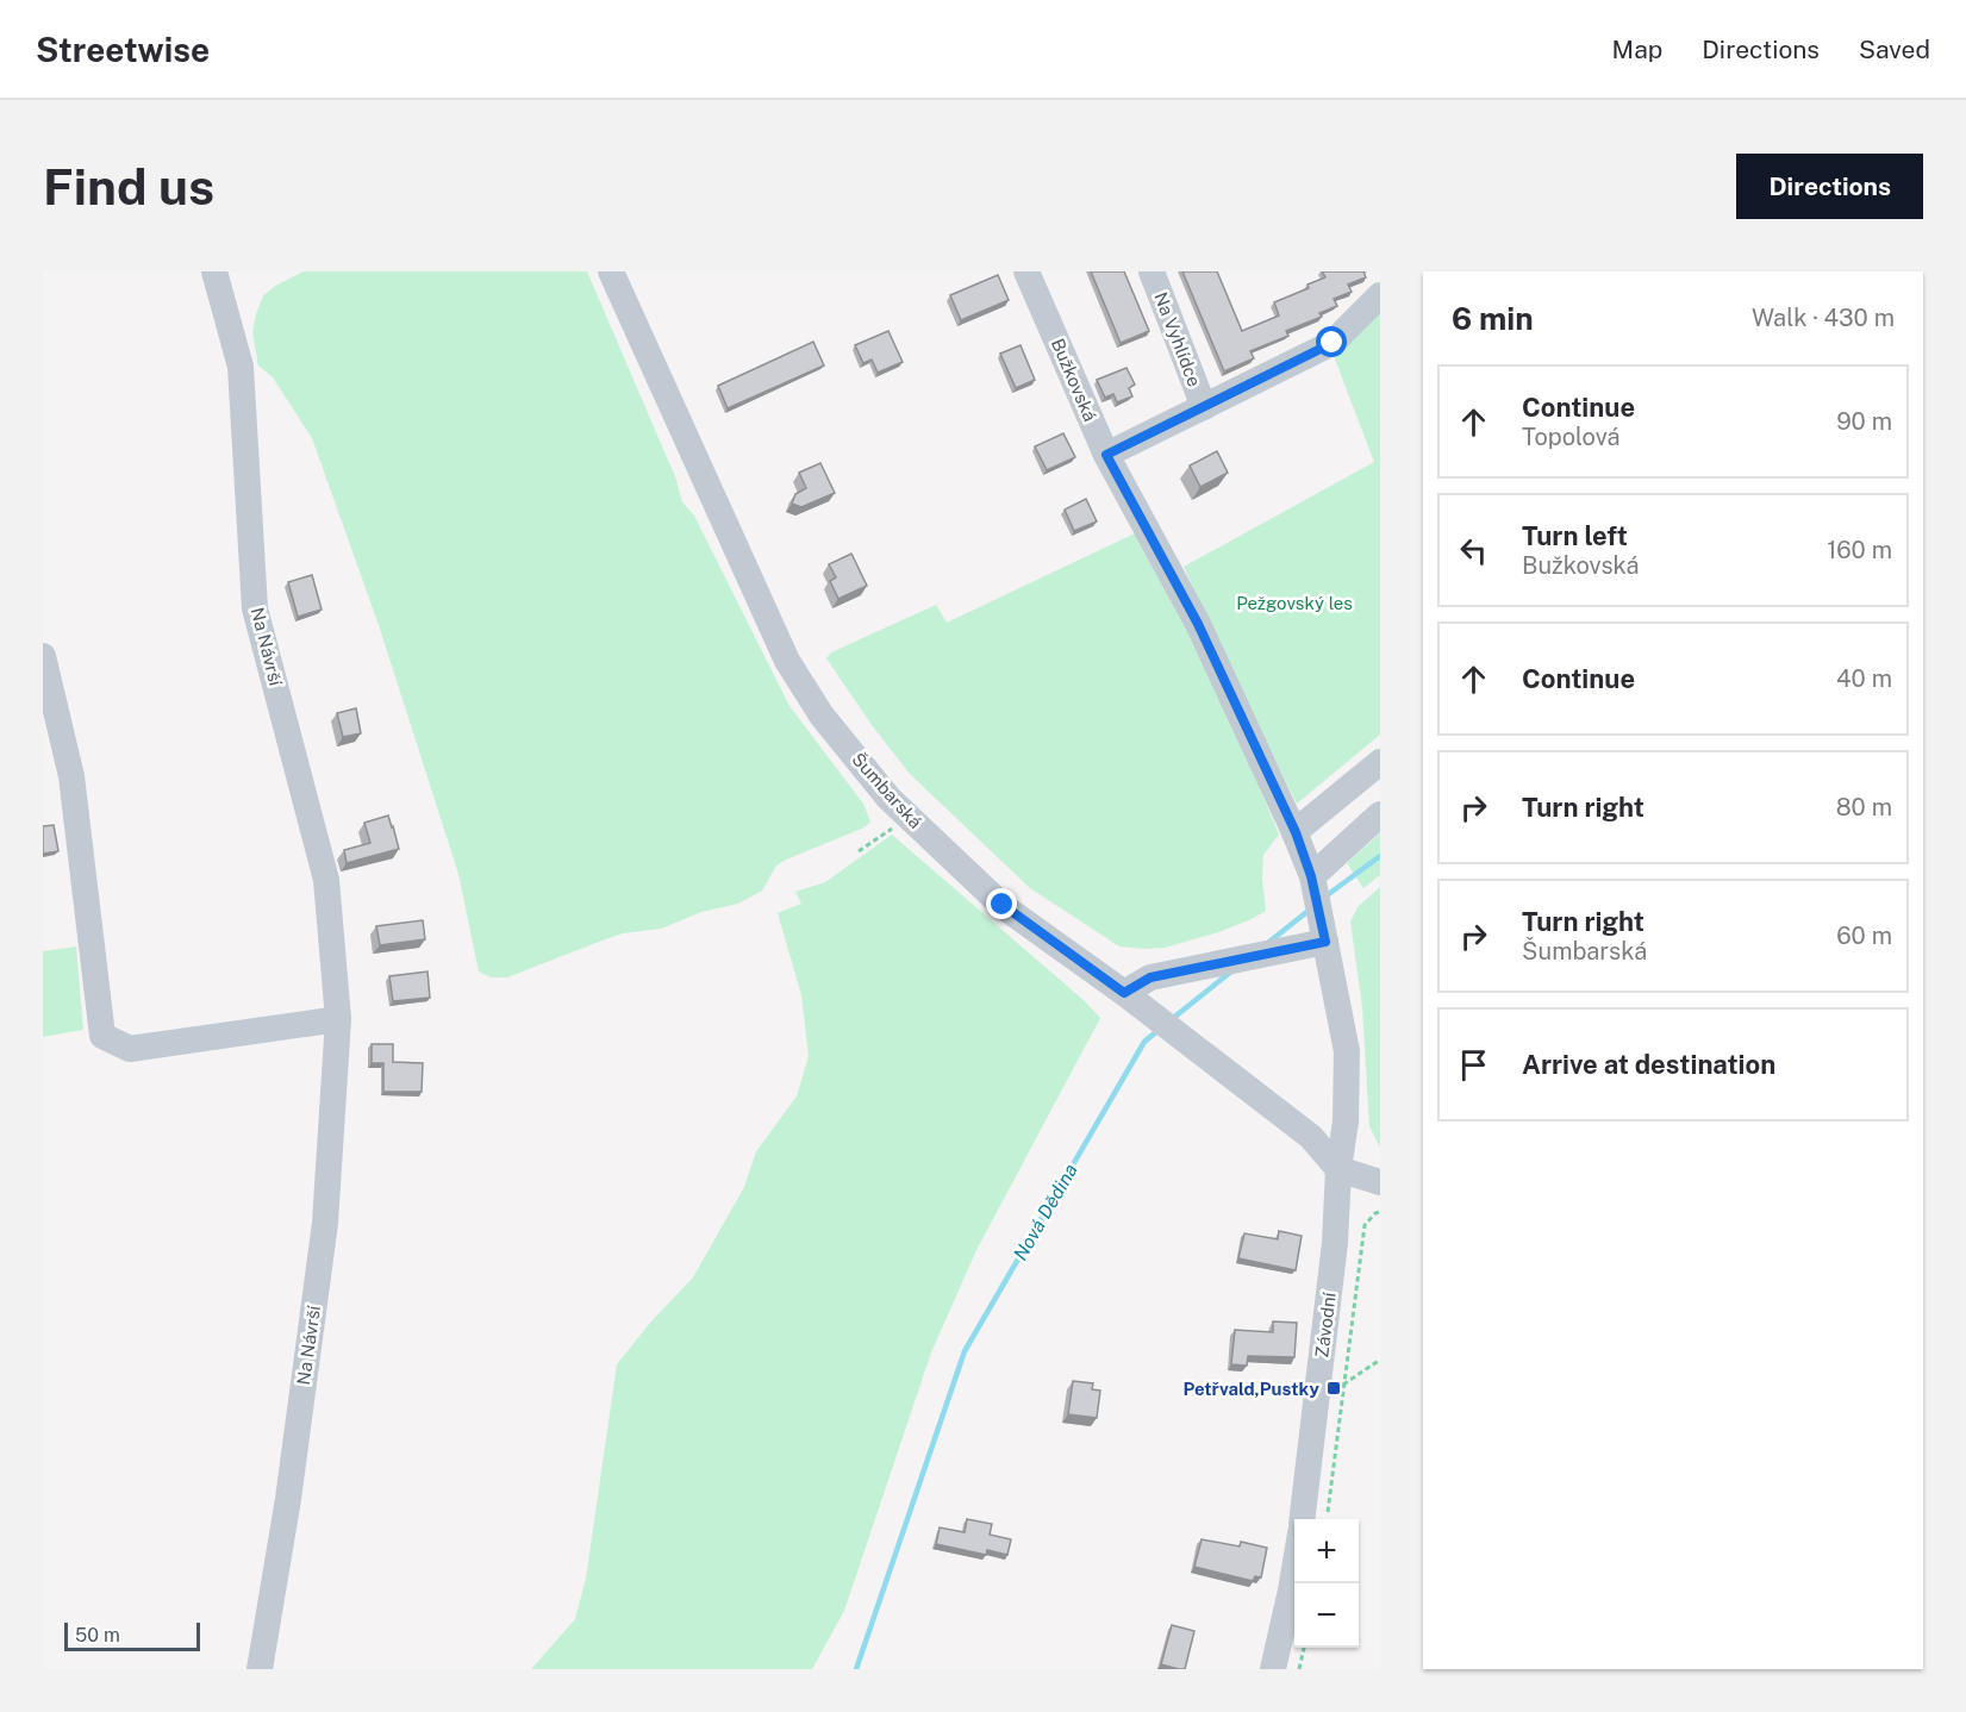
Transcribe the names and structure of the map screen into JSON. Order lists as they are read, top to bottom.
{
  "streets": {
    "street": [
      "Na Vyhlídce",
      "Bužkovská",
      "Na Návrší",
      "Šumbarská",
      "Závodní"
    ]
  },
  "crossings": [
    ["Bužkovská", "Závodní"],
    ["Šumbarská", "Závodní"]
  ],
  "water": ["Nová Dědina"],
  "parks": ["Pežgovský les"],
  "places": {
    "transit": ["Petřvald,Pustky"]
  },
  "scale_bar": "50 m",
  "page": {
    "header": "Streetwise",
    "nav": ["Map", "Directions", "Saved"],
    "buttons": "Directions",
    "title": "Find us",
    "heading": ["6 min", "Walk · 430 m"],
    "list": [
      ["Continue", "Topolová", "90 m"],
      ["Turn left", "Bužkovská", "160 m"],
      ["Continue", "40 m"],
      ["Turn right", "80 m"],
      ["Turn right", "Šumbarská", "60 m"],
      "Arrive at destination"
    ],
    "map_buttons": ["+", "−"],
    "scale": "50 m"
  }
}
